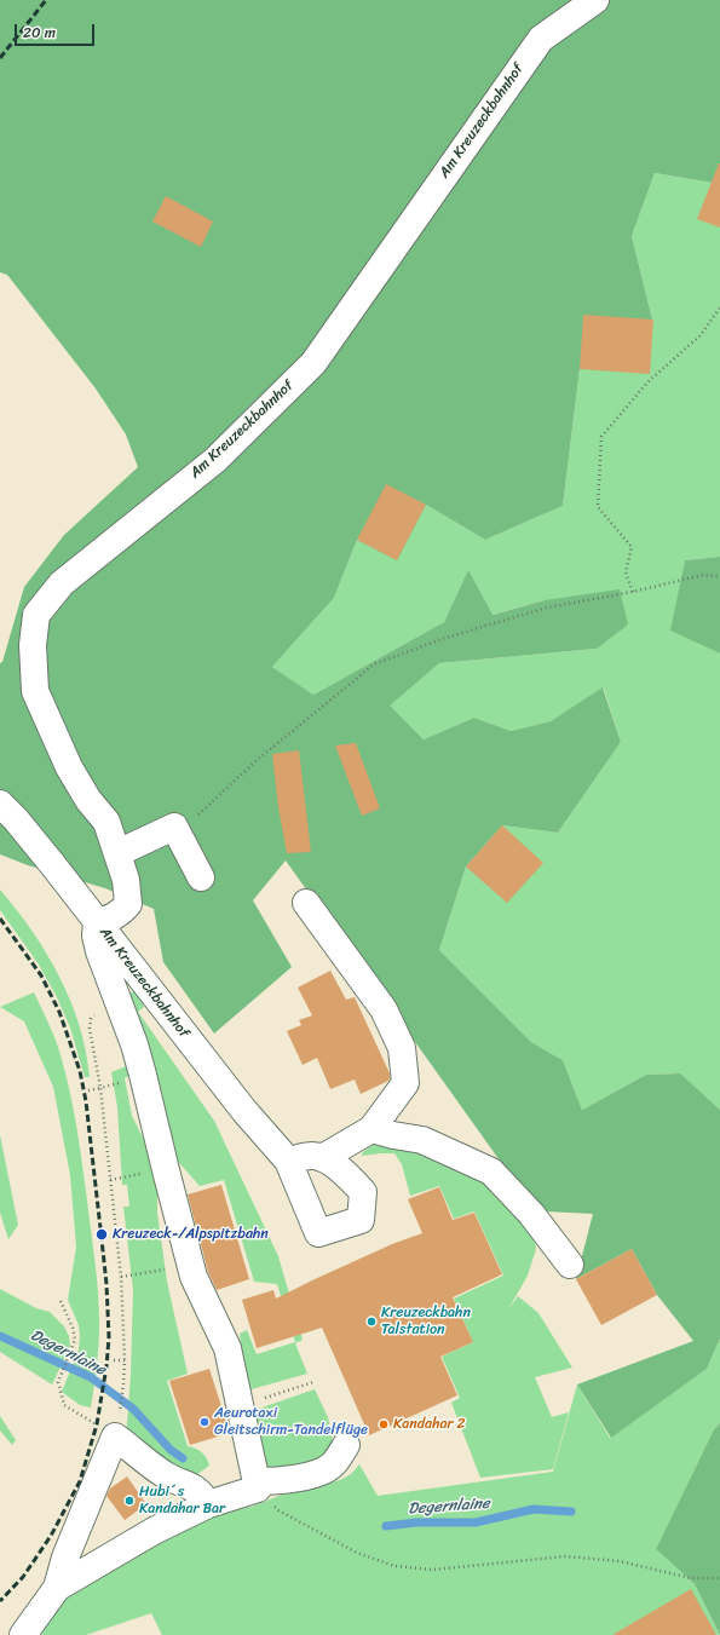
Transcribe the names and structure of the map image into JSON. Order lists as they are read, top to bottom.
{
  "streets": {
    "street": ["Am Kreuzeckbahnhof"]
  },
  "water": ["Degernlaine"],
  "places": [
    "Kreuzeck-/Alpspitzbahn",
    "Kreuzeckbahn Talstation",
    "Aeurotaxi Gleitschirm-Tandelflüge",
    "Kandahar 2",
    "Hubi´s Kandahar Bar"
  ],
  "scale_bar": "20 m"
}
